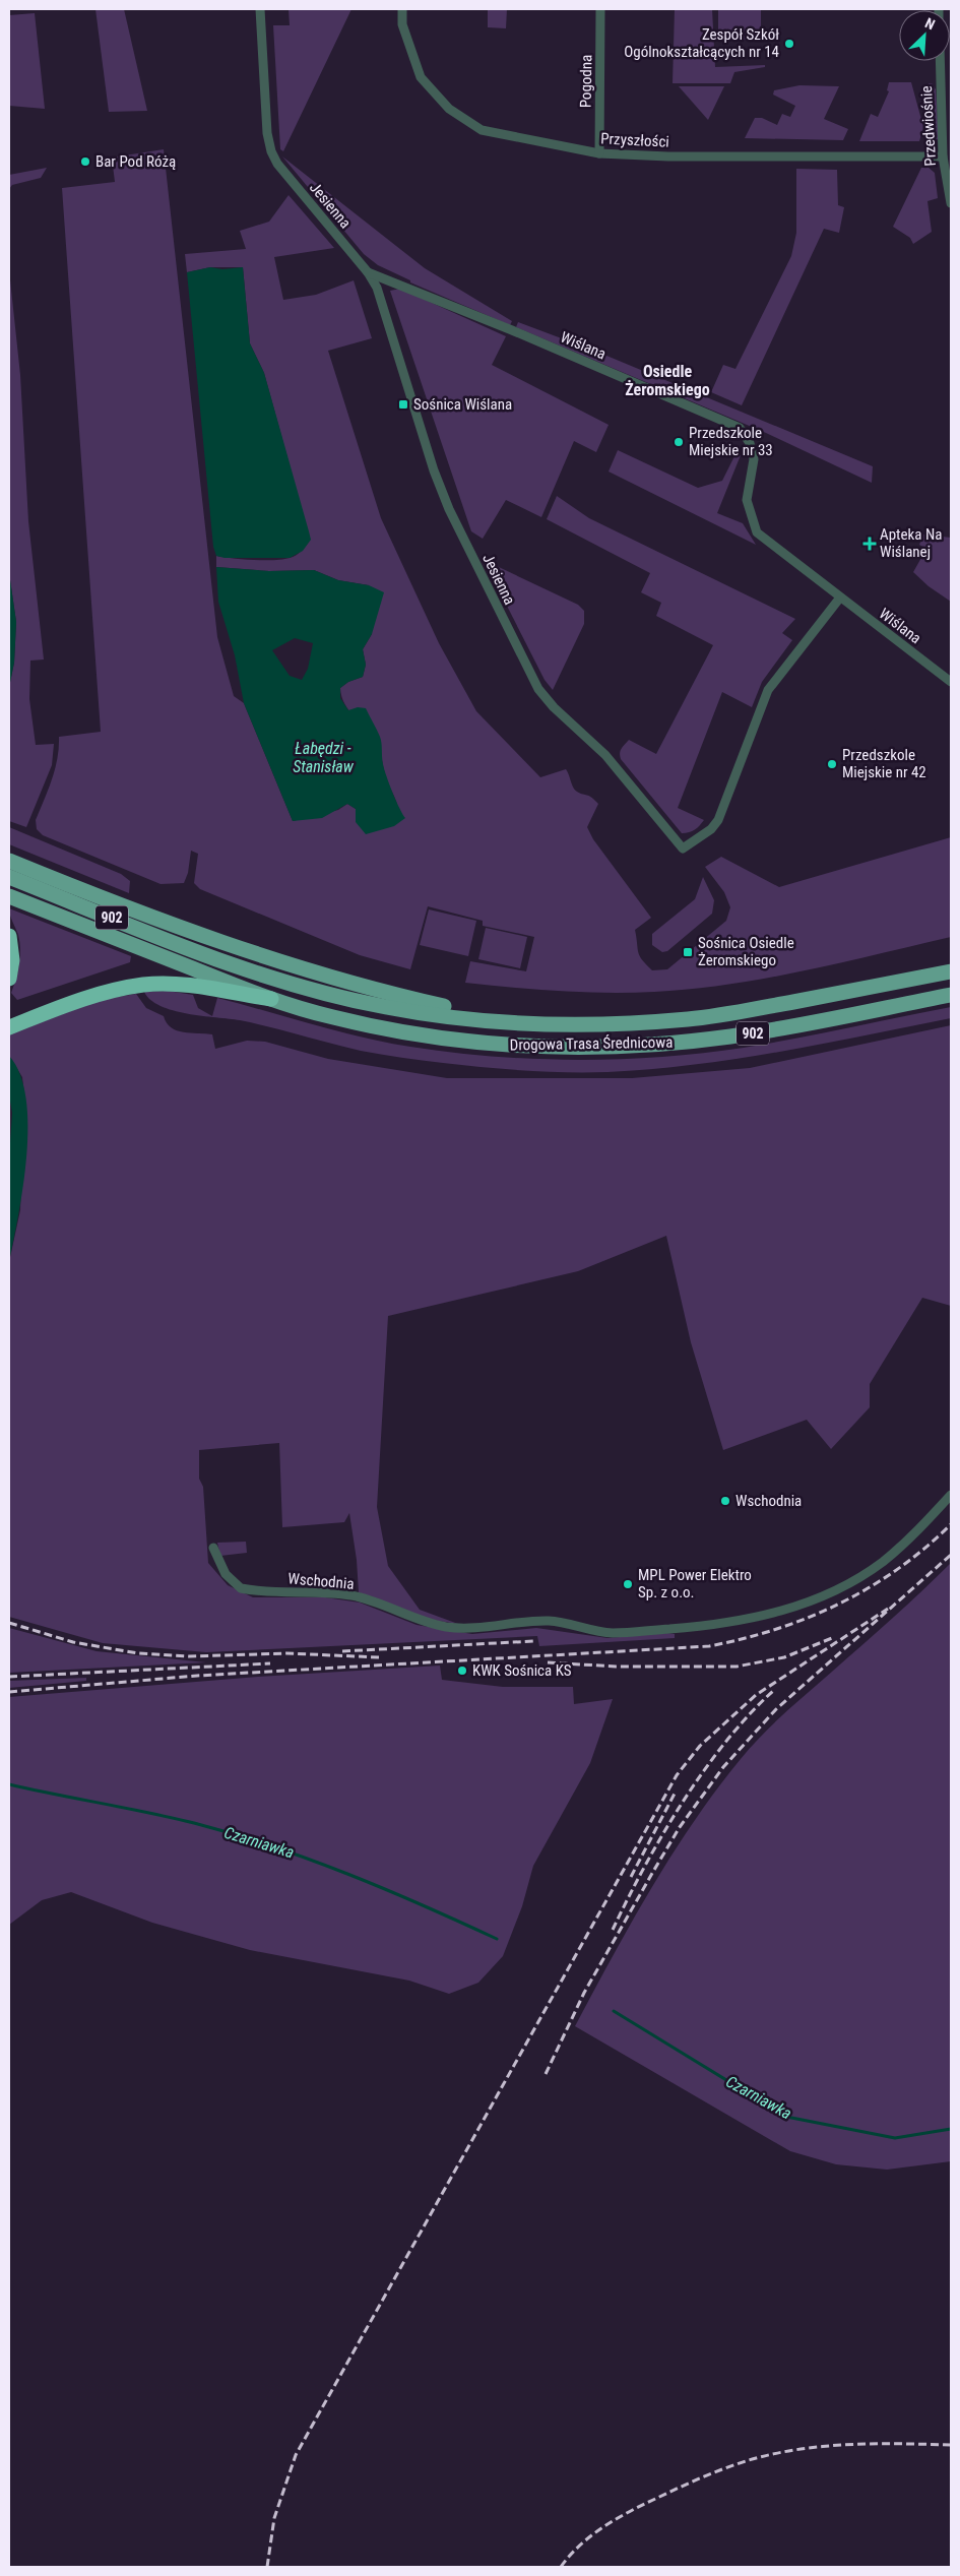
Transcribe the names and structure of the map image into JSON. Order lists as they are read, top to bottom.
{
  "streets": {
    "main road": ["902", "Drogowa Trasa Średnicowa"],
    "street": [
      "Pogodna",
      "Przedwiośnie",
      "Przyszłości",
      "Jesienna",
      "Wiślana",
      "Wschodnia"
    ]
  },
  "crossings": [
    ["Pogodna", "Przyszłości"],
    ["Przedwiośnie", "Przyszłości"],
    ["Jesienna", "Wiślana"]
  ],
  "districts": ["Osiedle Żeromskiego"],
  "water": ["Łabędzi - Stanisław", "Czarniawka"],
  "places": {
    "other": [
      "Zespół Szkół Ogólnokształcących nr 14",
      "Bar Pod Różą",
      "Przedszkole Miejskie nr 33",
      "Przedszkole Miejskie nr 42",
      "Wschodnia",
      "MPL Power Elektro Sp. z o.o.",
      "KWK Sośnica KS"
    ],
    "transit": ["Sośnica Wiślana", "Sośnica Osiedle Żeromskiego"],
    "health": ["Apteka Na Wiślanej"]
  },
  "north": "top right"
}
